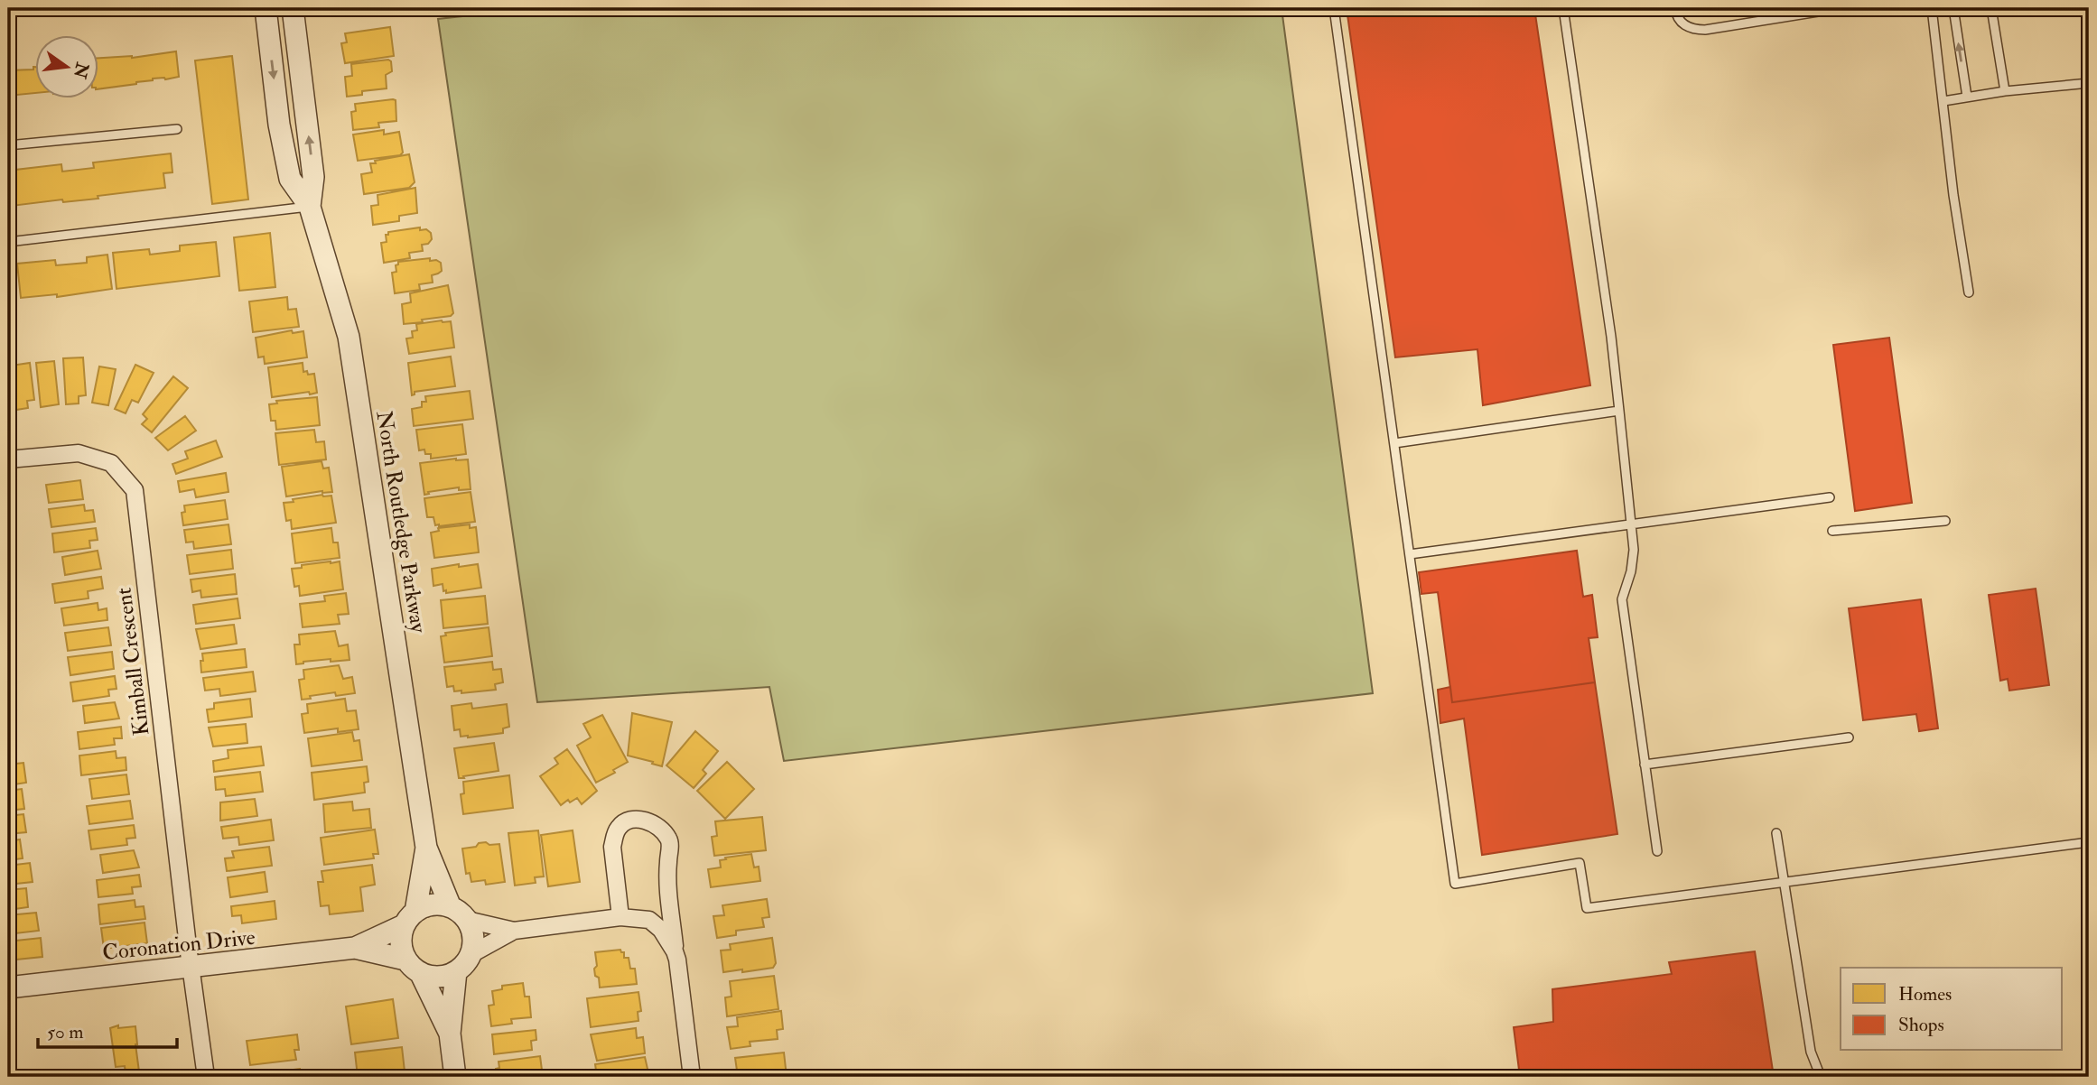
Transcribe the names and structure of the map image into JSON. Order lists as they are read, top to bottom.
{
  "streets": {
    "street": ["North Routledge Parkway", "Kimball Crescent", "Coronation Drive"]
  },
  "crossings": [
    ["North Routledge Parkway", "Coronation Drive"],
    ["Kimball Crescent", "Coronation Drive"]
  ],
  "legend": ["Homes", "Shops"],
  "scale_bar": "50 m",
  "north": "right"
}
